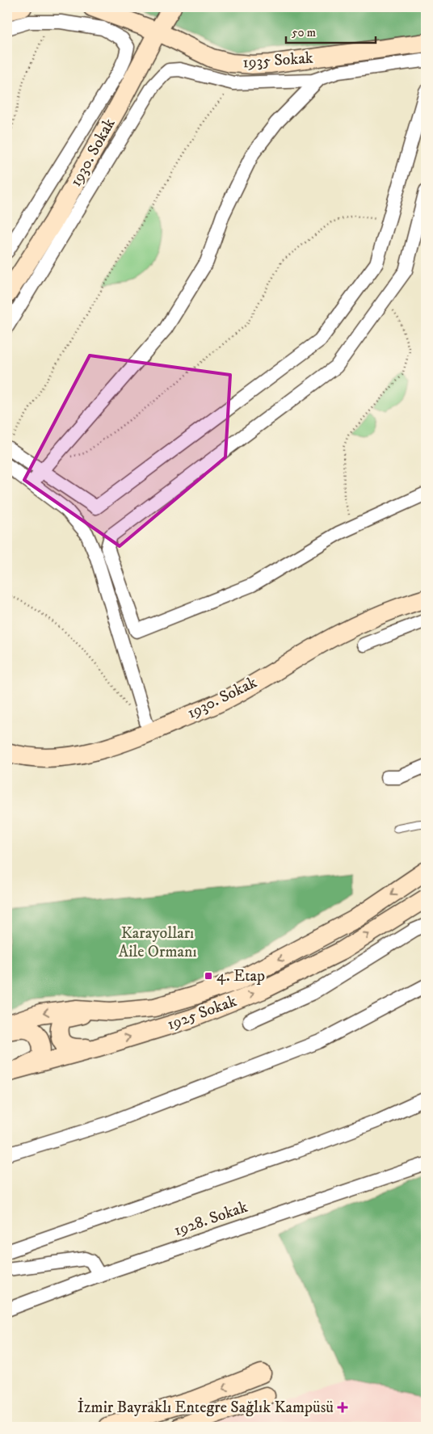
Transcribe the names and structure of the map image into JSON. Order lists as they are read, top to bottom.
{
  "streets": {
    "main road": ["1935 Sokak", "1930. Sokak", "1925 Sokak"],
    "street": ["1928. Sokak"]
  },
  "crossings": [
    ["1935 Sokak", "1930. Sokak"]
  ],
  "parks": ["Karayolları Aile Ormanı"],
  "places": {
    "transit": ["4. Etap"],
    "health": ["İzmir Bayraklı Entegre Sağlık Kampüsü"]
  },
  "scale_bar": "50 m"
}
